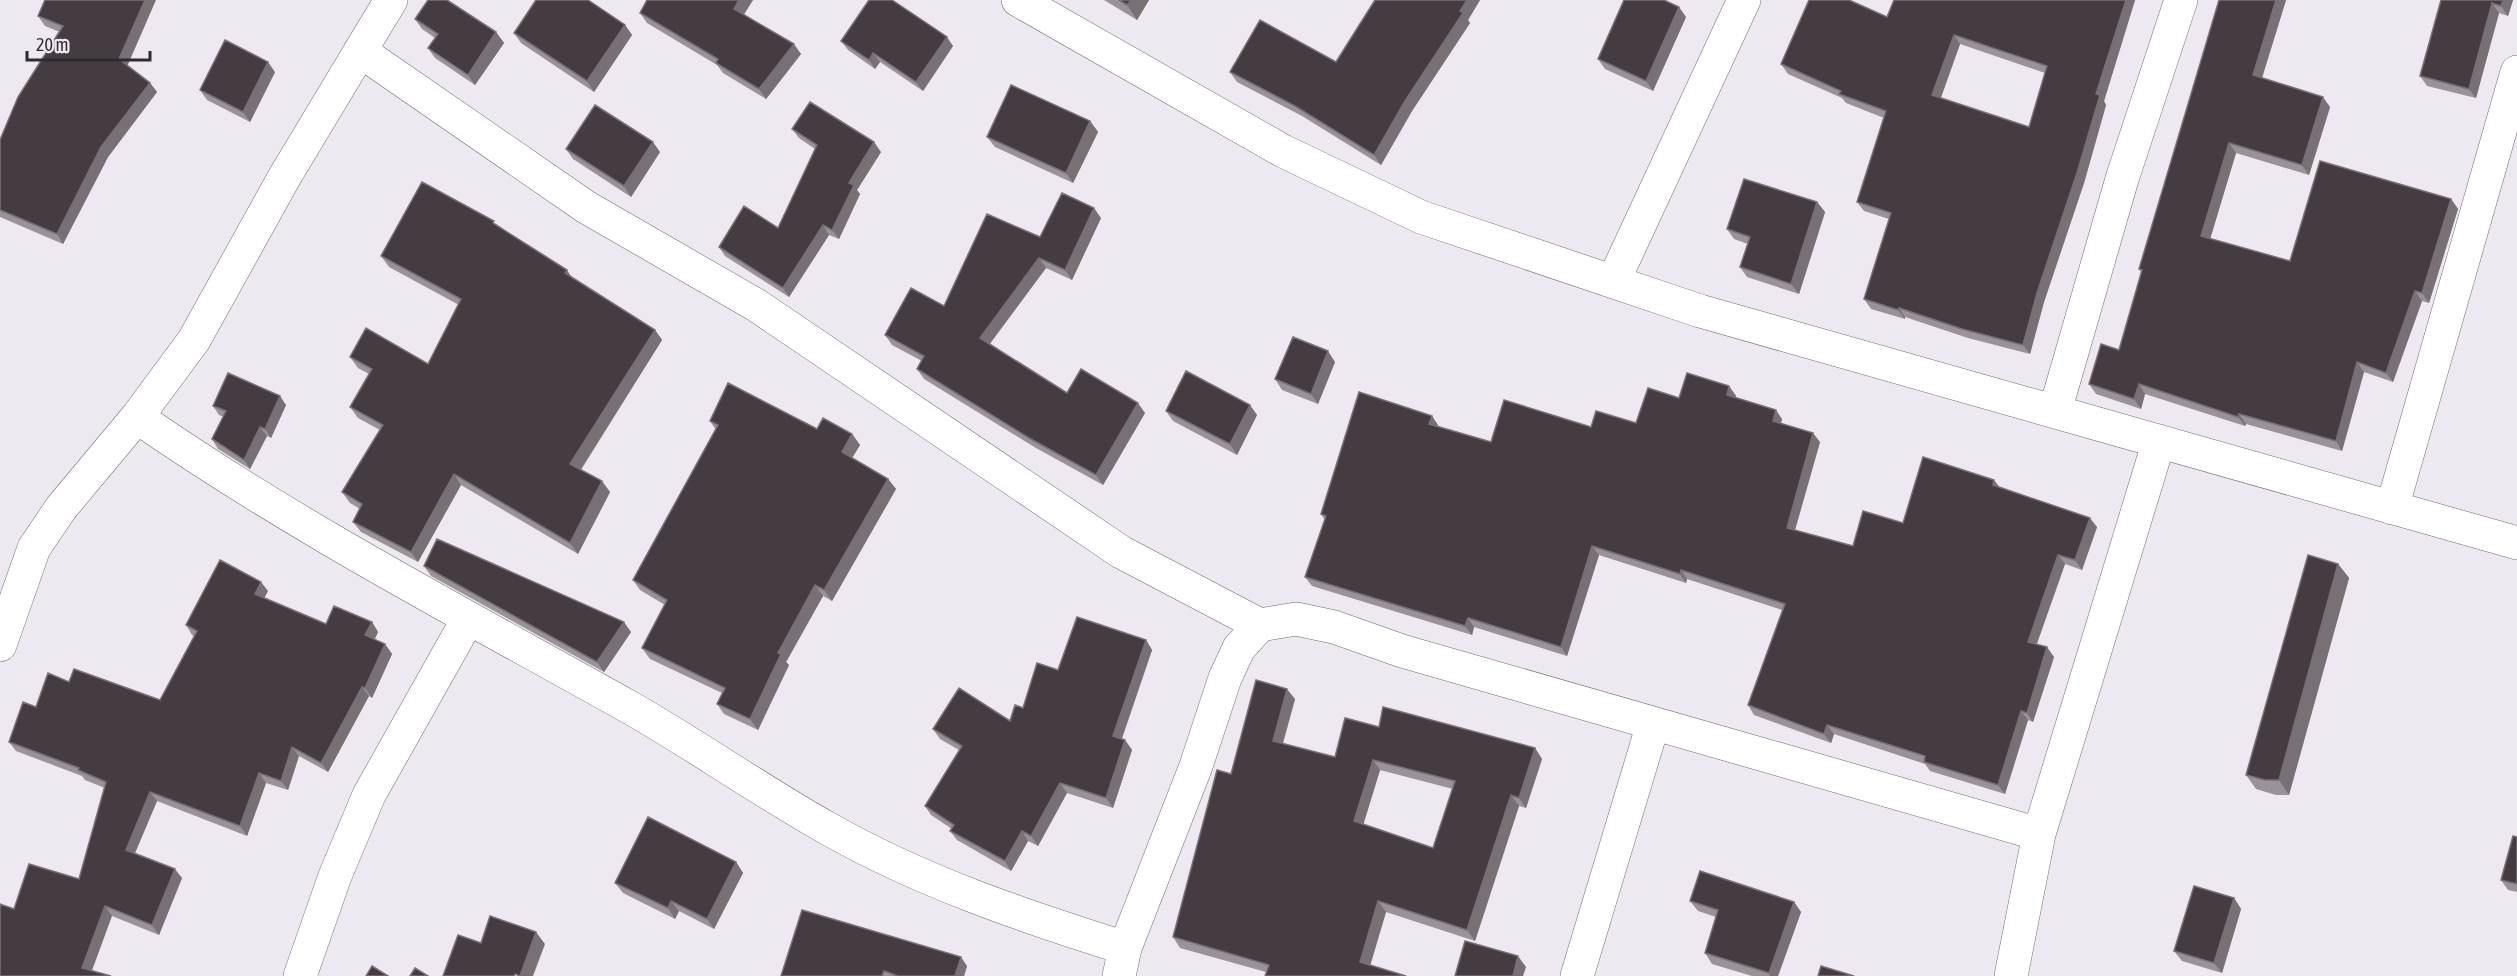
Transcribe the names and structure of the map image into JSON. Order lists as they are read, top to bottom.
{
  "scale_bar": "20 m"
}
